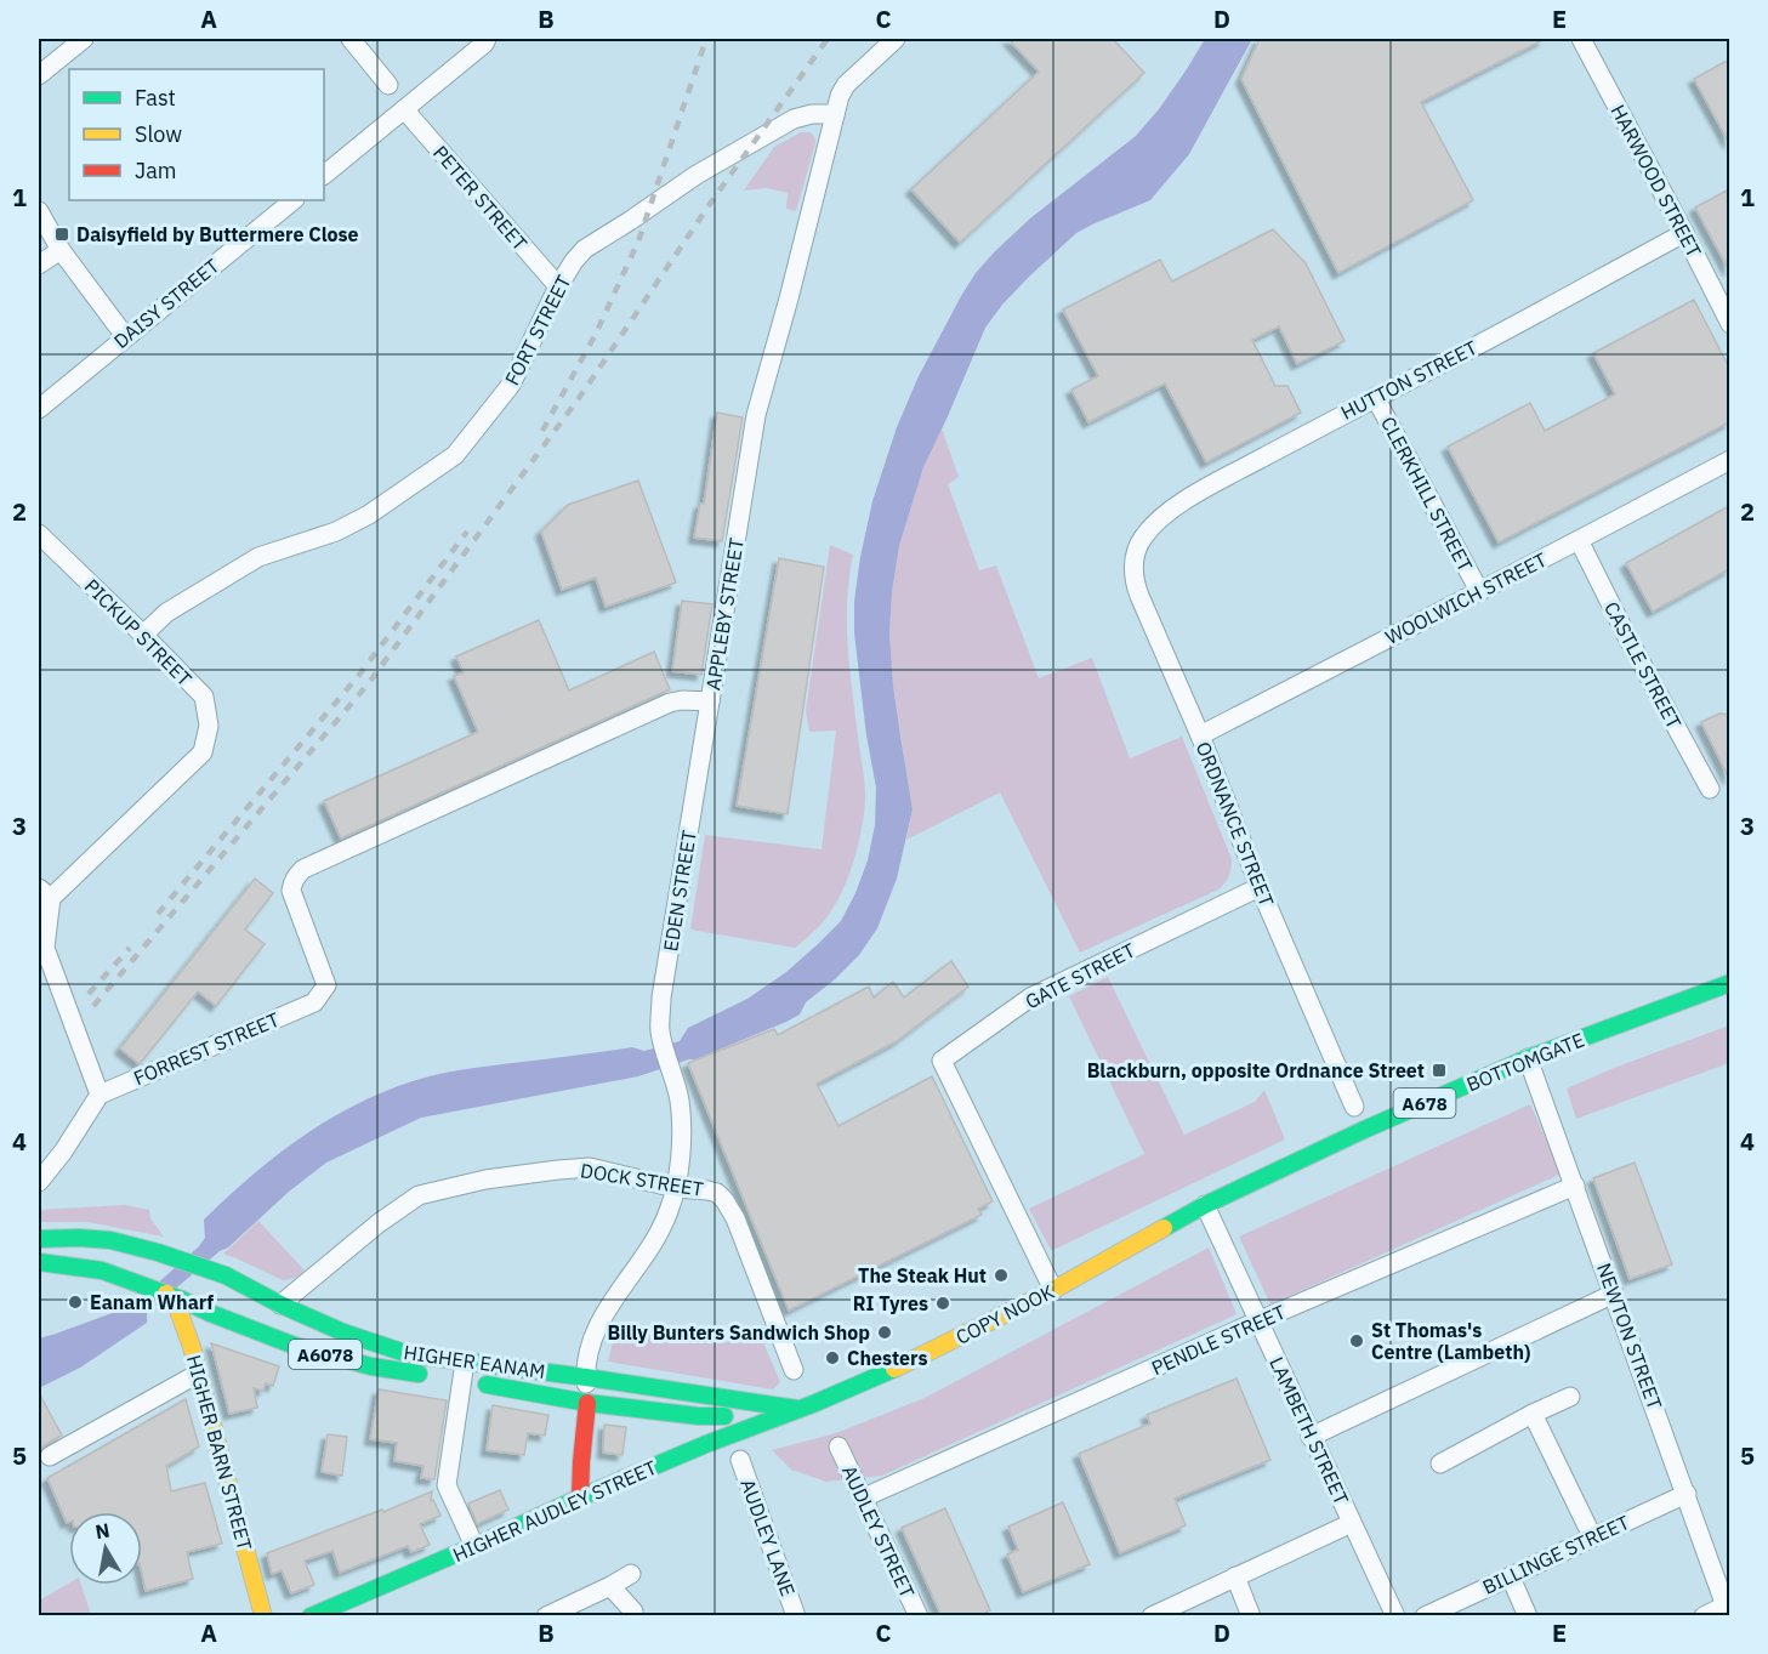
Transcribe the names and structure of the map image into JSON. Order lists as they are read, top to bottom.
{
  "streets": {
    "highway": [
      "BOTTOMGATE",
      "A678",
      "COPY NOOK",
      "A6078",
      "HIGHER EANAM",
      "HIGHER BARN STREET",
      "HIGHER AUDLEY STREET"
    ],
    "street": [
      "HARWOOD STREET",
      "PETER STREET",
      "DAISY STREET",
      "FORT STREET",
      "HUTTON STREET",
      "CLERKHILL STREET",
      "WOOLWICH STREET",
      "APPLEBY STREET",
      "PICKUP STREET",
      "CASTLE STREET",
      "ORDNANCE STREET",
      "EDEN STREET",
      "GATE STREET",
      "FORREST STREET",
      "DOCK STREET",
      "NEWTON STREET",
      "PENDLE STREET",
      "LAMBETH STREET",
      "AUDLEY STREET",
      "AUDLEY LANE",
      "BILLINGE STREET"
    ]
  },
  "crossings": [
    ["HARWOOD STREET", "HUTTON STREET"],
    ["PETER STREET", "FORT STREET"],
    ["FORT STREET", "APPLEBY STREET"],
    ["FORT STREET", "PICKUP STREET"],
    ["HUTTON STREET", "CLERKHILL STREET"],
    ["HUTTON STREET", "ORDNANCE STREET"],
    ["CLERKHILL STREET", "WOOLWICH STREET"],
    ["WOOLWICH STREET", "CASTLE STREET"],
    ["WOOLWICH STREET", "ORDNANCE STREET"],
    ["APPLEBY STREET", "EDEN STREET"],
    ["APPLEBY STREET", "FORREST STREET"],
    ["ORDNANCE STREET", "GATE STREET"],
    ["EDEN STREET", "DOCK STREET"],
    ["GATE STREET", "COPY NOOK"],
    ["BOTTOMGATE", "COPY NOOK"],
    ["BOTTOMGATE", "NEWTON STREET"],
    ["BOTTOMGATE", "LAMBETH STREET"],
    ["DOCK STREET", "HIGHER EANAM"],
    ["COPY NOOK", "HIGHER EANAM"],
    ["COPY NOOK", "LAMBETH STREET"],
    ["COPY NOOK", "HIGHER AUDLEY STREET"],
    ["NEWTON STREET", "PENDLE STREET"],
    ["NEWTON STREET", "BILLINGE STREET"],
    ["PENDLE STREET", "LAMBETH STREET"],
    ["PENDLE STREET", "AUDLEY STREET"],
    ["HIGHER EANAM", "HIGHER BARN STREET"],
    ["HIGHER EANAM", "HIGHER AUDLEY STREET"]
  ],
  "places": {
    "transit": ["Daisyfield by Buttermere Close", "Blackburn, opposite Ordnance Street"],
    "other": [
      "The Steak Hut",
      "Eanam Wharf",
      "RI Tyres",
      "Billy Bunters Sandwich Shop",
      "St Thomas's Centre (Lambeth)",
      "Chesters"
    ]
  },
  "legend": ["Fast", "Slow", "Jam"],
  "north": "top",
  "grid": {
    "columns": [
      "A",
      "B",
      "C",
      "D",
      "E"
    ],
    "rows": [
      "1",
      "2",
      "3",
      "4",
      "5"
    ]
  }
}
